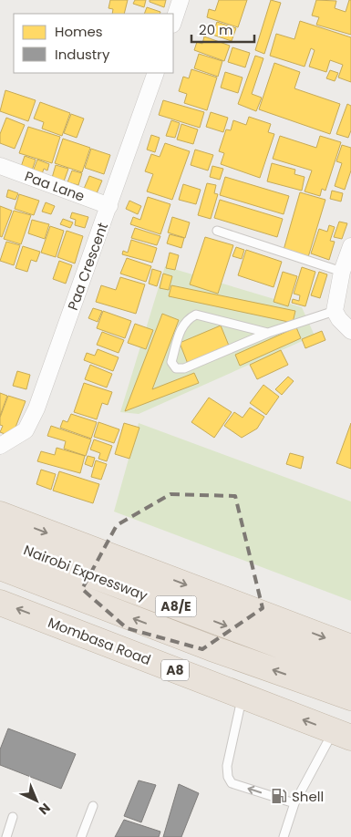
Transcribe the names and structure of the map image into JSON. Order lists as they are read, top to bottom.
{
  "streets": {
    "highway": [
      "Nairobi Expressway",
      "A8/E",
      "Mombasa Road",
      "A8"
    ],
    "street": ["Paa Lane", "Paa Crescent"]
  },
  "crossings": [
    ["Paa Lane", "Paa Crescent"]
  ],
  "places": {
    "fuel station": ["Shell"]
  },
  "legend": ["Homes", "Industry"],
  "scale_bar": "20 m",
  "north": "bottom right"
}
